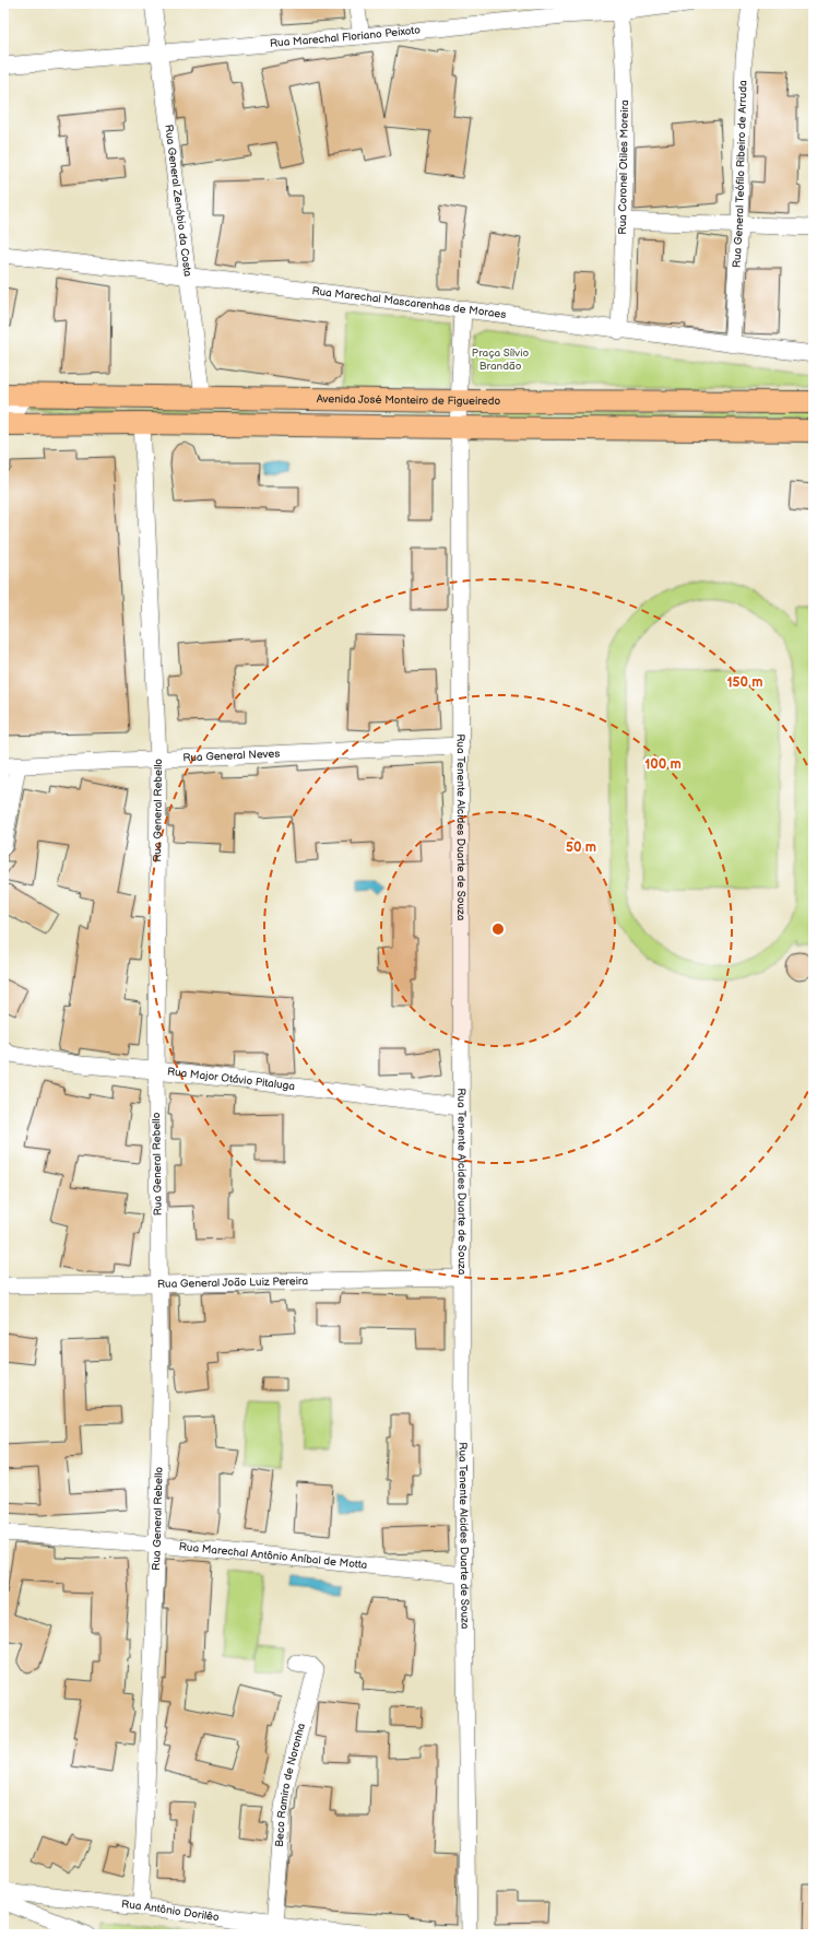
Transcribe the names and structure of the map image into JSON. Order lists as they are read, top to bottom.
{
  "streets": {
    "main road": ["Avenida José Monteiro de Figueiredo"],
    "street": [
      "Rua Marechal Floriano Peixoto",
      "Rua Coronel Otiles Moreira",
      "Rua General Teófilo Ribeiro de Arruda",
      "Rua General Zenóbio da Costa",
      "Rua Marechal Mascarenhas de Moraes",
      "Rua General Neves",
      "Rua General Rebello",
      "Rua Tenente Alcides Duarte de Souza",
      "Rua Major Otávio Pitaluga",
      "Rua General João Luiz Pereira",
      "Rua Marechal Antônio Aníbal de Motta",
      "Beco Ramiro de Noronha",
      "Rua Antônio Dorilêo"
    ]
  },
  "crossings": [
    ["Rua Marechal Floriano Peixoto", "Rua Coronel Otiles Moreira"],
    ["Rua Marechal Floriano Peixoto", "Rua General Zenóbio da Costa"],
    ["Rua Coronel Otiles Moreira", "Rua Marechal Mascarenhas de Moraes"],
    ["Rua General Teófilo Ribeiro de Arruda", "Rua Marechal Mascarenhas de Moraes"],
    ["Rua General Zenóbio da Costa", "Rua Marechal Mascarenhas de Moraes"],
    ["Rua General Zenóbio da Costa", "Avenida José Monteiro de Figueiredo"],
    ["Rua Marechal Mascarenhas de Moraes", "Rua Tenente Alcides Duarte de Souza"],
    ["Avenida José Monteiro de Figueiredo", "Rua Tenente Alcides Duarte de Souza"],
    ["Rua General Neves", "Rua General Rebello"],
    ["Rua General Neves", "Rua Tenente Alcides Duarte de Souza"],
    ["Rua General Rebello", "Rua Major Otávio Pitaluga"],
    ["Rua General Rebello", "Rua General João Luiz Pereira"],
    ["Rua General Rebello", "Rua Marechal Antônio Aníbal de Motta"],
    ["Rua General Rebello", "Rua Antônio Dorilêo"],
    ["Rua Tenente Alcides Duarte de Souza", "Rua Major Otávio Pitaluga"],
    ["Rua Tenente Alcides Duarte de Souza", "Rua General João Luiz Pereira"],
    ["Rua Tenente Alcides Duarte de Souza", "Rua Marechal Antônio Aníbal de Motta"],
    ["Beco Ramiro de Noronha", "Rua Antônio Dorilêo"]
  ],
  "parks": ["Praça Sílvio Brandão"],
  "rings": ["150 m", "100 m", "50 m"]
}
